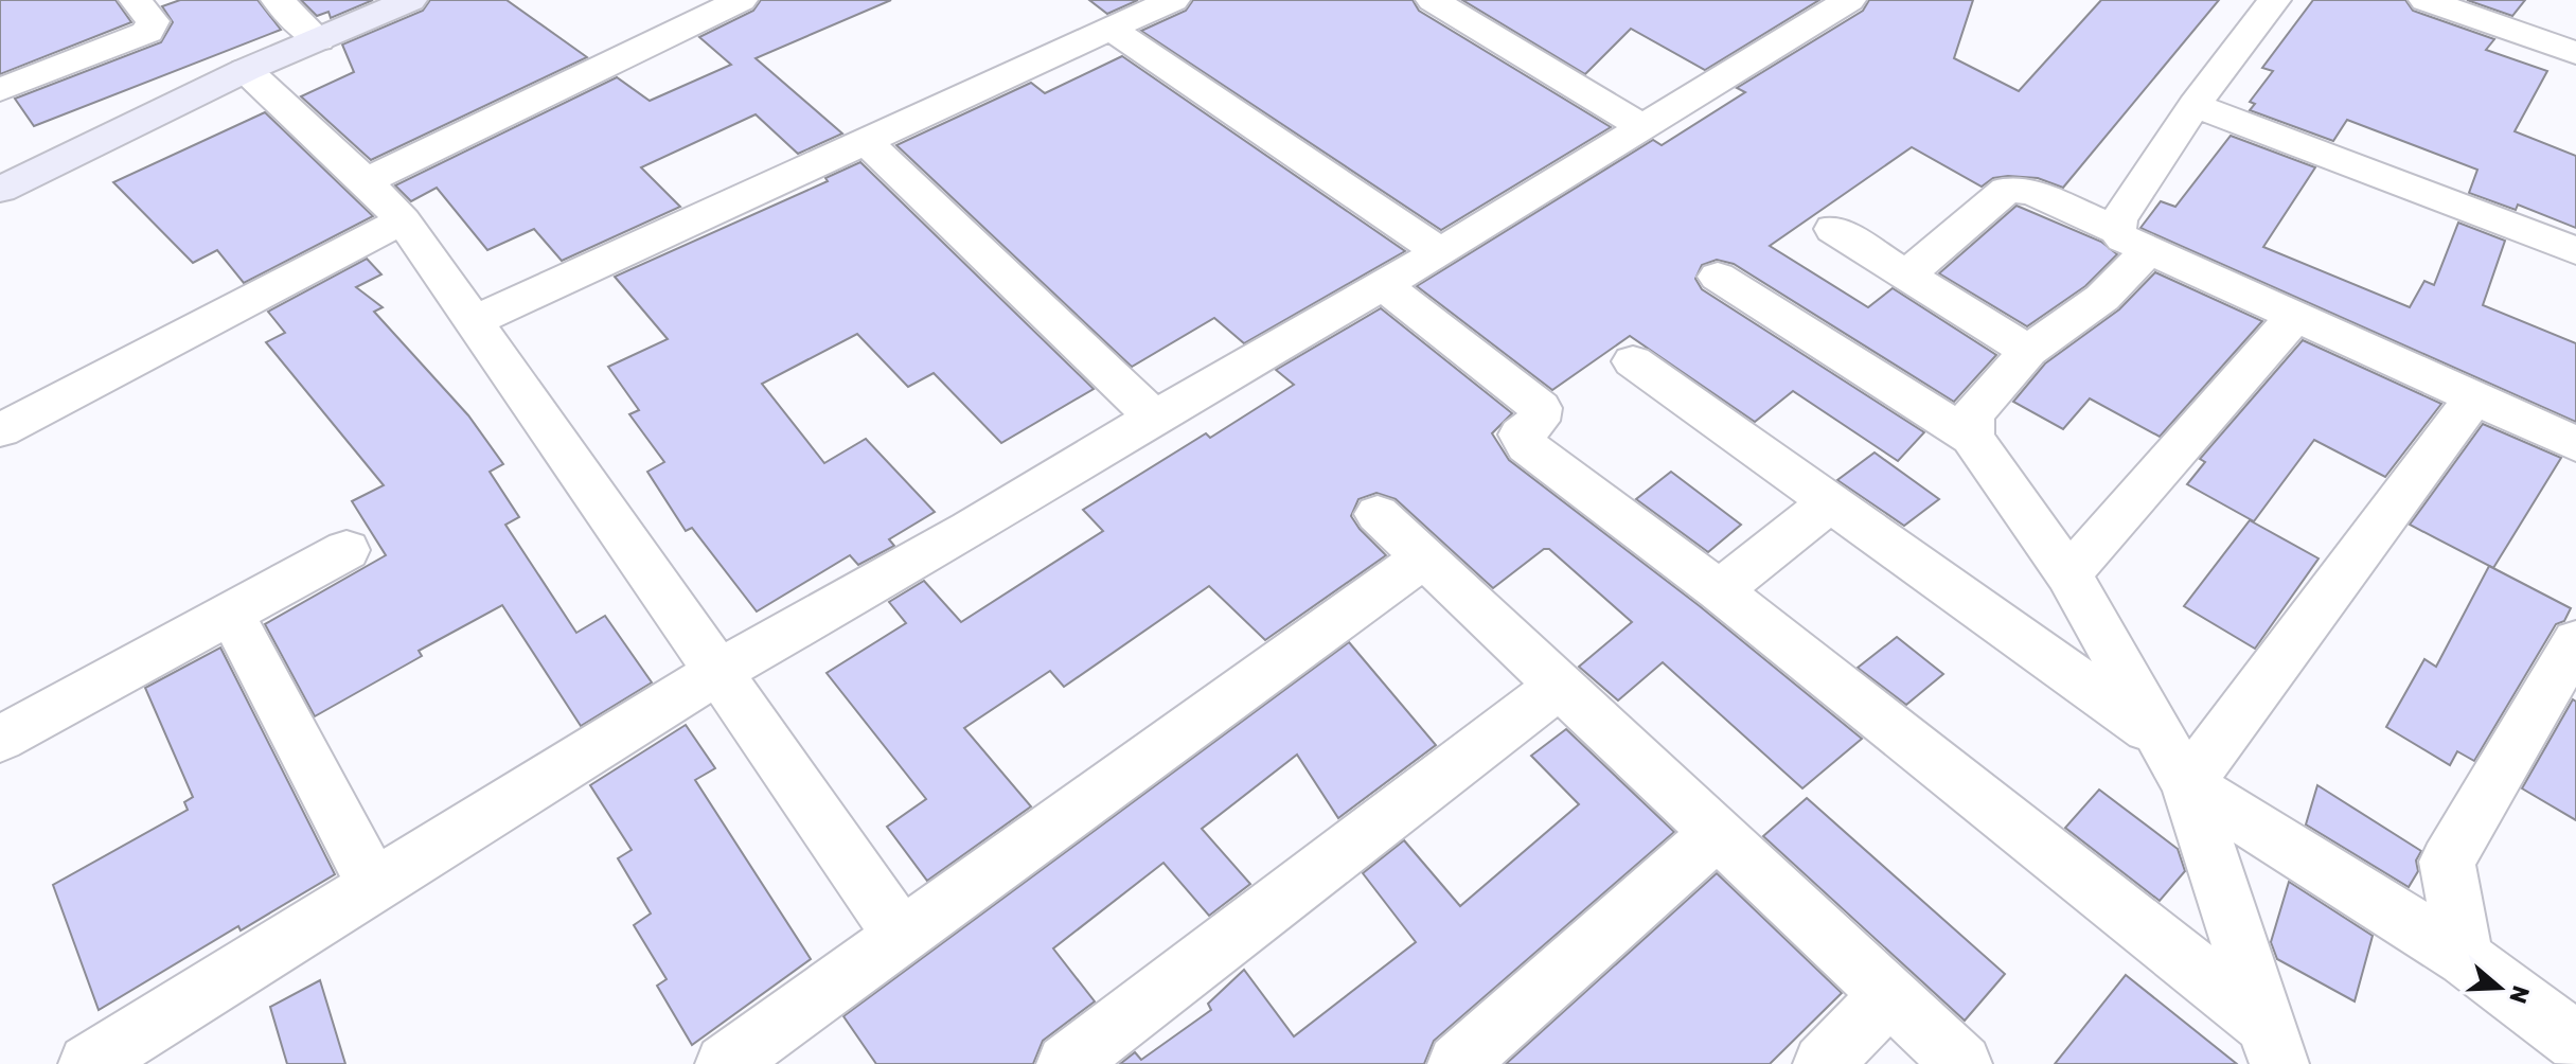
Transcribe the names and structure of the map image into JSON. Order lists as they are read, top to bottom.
{
  "north": "right"
}
